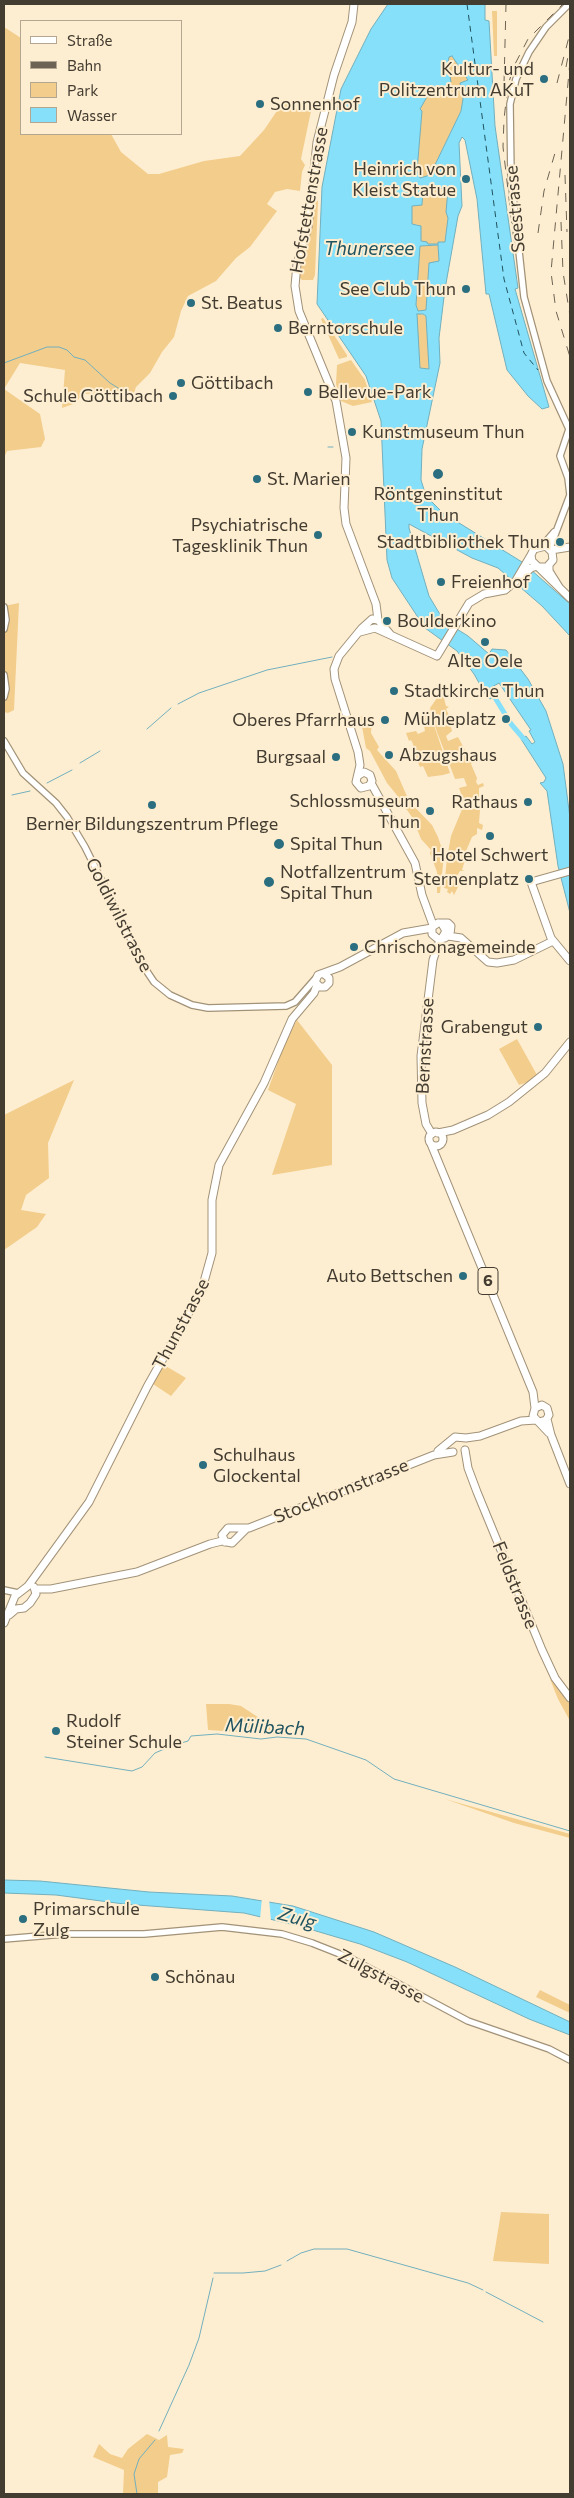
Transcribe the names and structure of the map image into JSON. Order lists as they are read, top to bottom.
{
  "streets": {
    "main road": [
      "Hofstettenstrasse",
      "Bernstrasse",
      "6",
      "Thunstrasse",
      "Stockhornstrasse",
      "Feldstrasse"
    ],
    "street": ["Seestrasse", "Goldiwilstrasse", "Zulgstrasse"]
  },
  "crossings": [
    ["Goldiwilstrasse", "Thunstrasse"],
    ["Stockhornstrasse", "Feldstrasse"]
  ],
  "water": ["Thunersee", "Mülibach", "Zulg"],
  "places": [
    "Kultur- und Politzentrum AKuT",
    "Sonnenhof",
    "Heinrich von Kleist Statue",
    "See Club Thun",
    "St. Beatus",
    "Berntorschule",
    "Göttibach",
    "Bellevue-Park",
    "Schule Göttibach",
    "Kunstmuseum Thun",
    "Röntgeninstitut Thun",
    "St. Marien",
    "Psychiatrische Tagesklinik Thun",
    "Stadtbibliothek Thun",
    "Freienhof",
    "Boulderkino",
    "Alte Oele",
    "Stadtkirche Thun",
    "Mühleplatz",
    "Oberes Pfarrhaus",
    "Abzugshaus",
    "Burgsaal",
    "Rathaus",
    "Berner Bildungszentrum Pflege",
    "Schlossmuseum Thun",
    "Hotel Schwert",
    "Spital Thun",
    "Sternenplatz",
    "Notfallzentrum Spital Thun",
    "Chrischonagemeinde",
    "Grabengut",
    "Auto Bettschen",
    "Schulhaus Glockental",
    "Rudolf Steiner Schule",
    "Primarschule Zulg",
    "Schönau"
  ],
  "legend": [
    "Straße",
    "Bahn",
    "Park",
    "Wasser"
  ]
}
